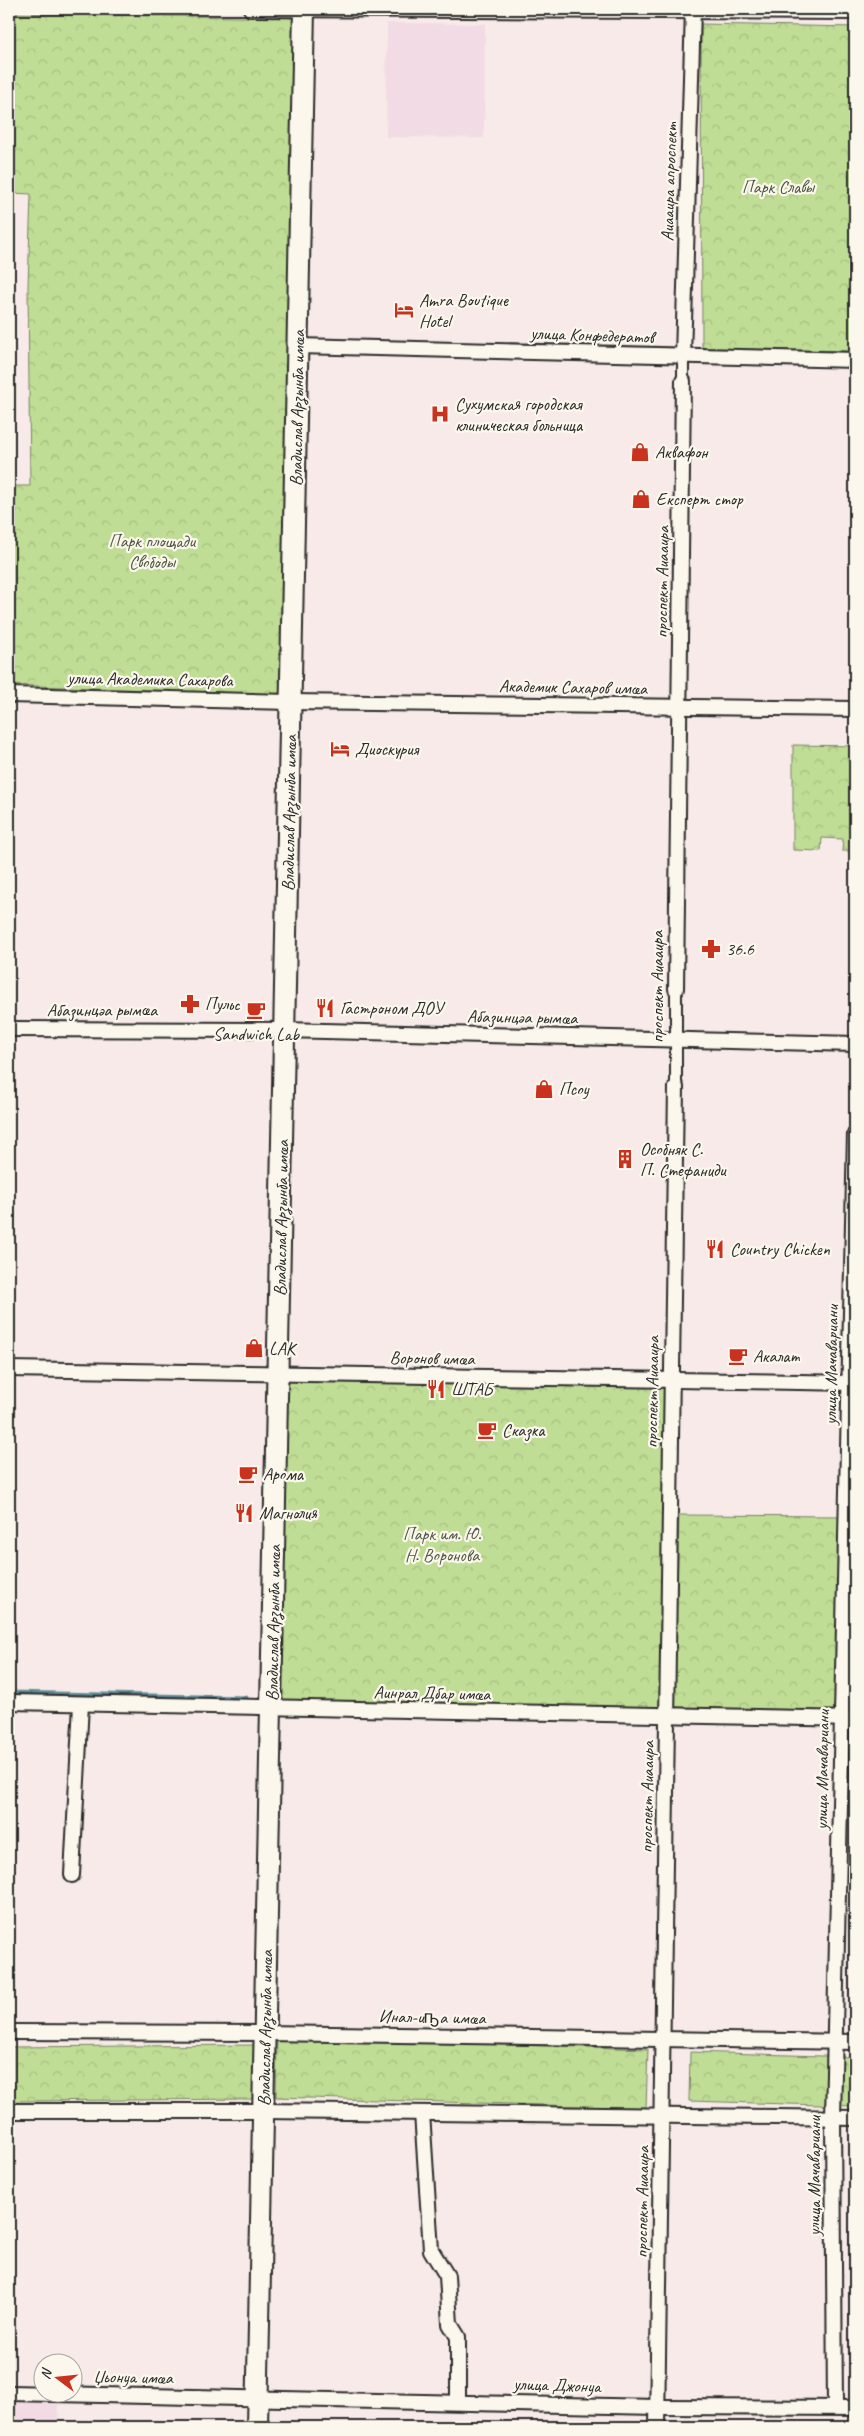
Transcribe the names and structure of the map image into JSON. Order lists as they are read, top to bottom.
{
  "streets": {
    "main road": ["Владислав Арӡынба имҩа"],
    "street": [
      "Аиааира апроспект",
      "улица Конфедератов",
      "проспект Аиааира",
      "улица Академика Сахарова",
      "Академик Сахаров имҩа",
      "Абазинцәа рымҩа",
      "Воронов имҩа",
      "улица Мачавариани",
      "Аинрал Дбар имҩа",
      "Инал-иҧа имҩа",
      "Џьонуа имҩа",
      "улица Джонуа"
    ]
  },
  "crossings": [
    ["Аиааира апроспект", "улица Конфедератов"],
    ["Аиааира апроспект", "проспект Аиааира"],
    ["улица Конфедератов", "Владислав Арӡынба имҩа"],
    ["улица Конфедератов", "проспект Аиааира"],
    ["Владислав Арӡынба имҩа", "улица Академика Сахарова"],
    ["Владислав Арӡынба имҩа", "Академик Сахаров имҩа"],
    ["Владислав Арӡынба имҩа", "Абазинцәа рымҩа"],
    ["Владислав Арӡынба имҩа", "Воронов имҩа"],
    ["Владислав Арӡынба имҩа", "Аинрал Дбар имҩа"],
    ["Владислав Арӡынба имҩа", "Инал-иҧа имҩа"],
    ["Владислав Арӡынба имҩа", "Џьонуа имҩа"],
    ["Владислав Арӡынба имҩа", "улица Джонуа"],
    ["проспект Аиааира", "Академик Сахаров имҩа"],
    ["проспект Аиааира", "Абазинцәа рымҩа"],
    ["проспект Аиааира", "Воронов имҩа"],
    ["проспект Аиааира", "Аинрал Дбар имҩа"],
    ["проспект Аиааира", "Инал-иҧа имҩа"],
    ["проспект Аиааира", "улица Джонуа"],
    ["улица Академика Сахарова", "Академик Сахаров имҩа"],
    ["Воронов имҩа", "улица Мачавариани"],
    ["улица Мачавариани", "Аинрал Дбар имҩа"],
    ["улица Мачавариани", "Инал-иҧа имҩа"],
    ["улица Мачавариани", "улица Джонуа"],
    ["Џьонуа имҩа", "улица Джонуа"]
  ],
  "parks": ["Парк Славы", "Парк площади Свободы", "Парк им. Ю. Н. Воронова"],
  "places": {
    "hotel": ["Amra Boutique Hotel", "Диоскурия"],
    "hospital": ["Сухумская городская клиническая больница"],
    "shop": [
      "Аквафон",
      "Експерт стор",
      "Псоу",
      "LAK"
    ],
    "pharmacy": ["36.6", "Пульс"],
    "restaurant": [
      "Гастроном ДОУ",
      "Country Chicken",
      "ШТАБ",
      "Магнолия"
    ],
    "cafe": [
      "Sandwich Lab",
      "Акалат",
      "Сказка",
      "Арома"
    ],
    "building": ["Особняк С. П. Стефаниди"]
  },
  "north": "left"
}
